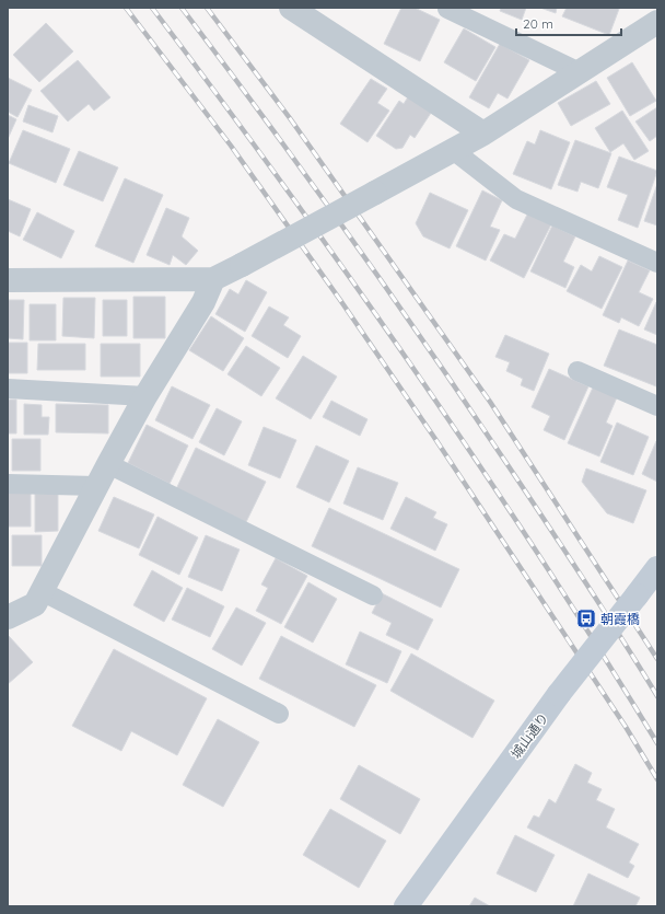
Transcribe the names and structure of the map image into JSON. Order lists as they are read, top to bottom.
{
  "streets": {
    "street": ["城山通り"]
  },
  "places": {
    "bus stop": ["朝霞橋"]
  },
  "scale_bar": "20 m"
}
